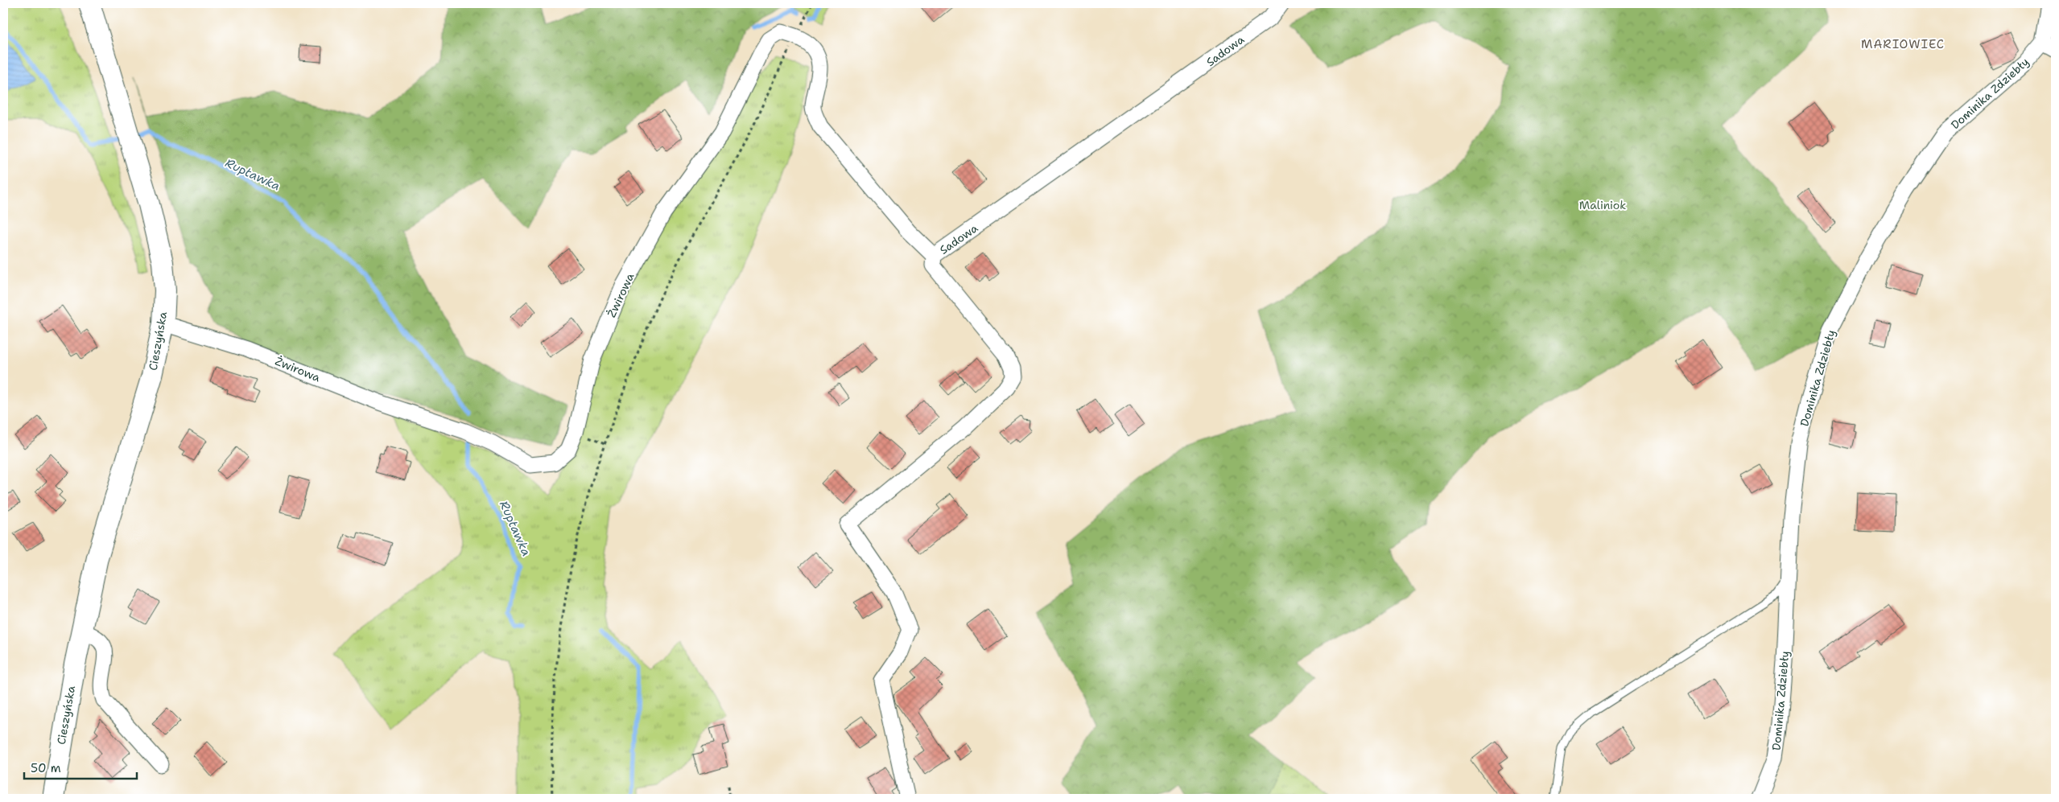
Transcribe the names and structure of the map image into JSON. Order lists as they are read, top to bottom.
{
  "streets": {
    "main road": ["Cieszyńska"],
    "street": ["Sadowa", "Dominika Zdziebły", "Żwirowa"]
  },
  "crossings": [
    ["Żwirowa", "Cieszyńska"]
  ],
  "districts": ["MARIOWIEC"],
  "water": ["Ruptawka"],
  "parks": ["Maliniok"],
  "scale_bar": "50 m"
}
